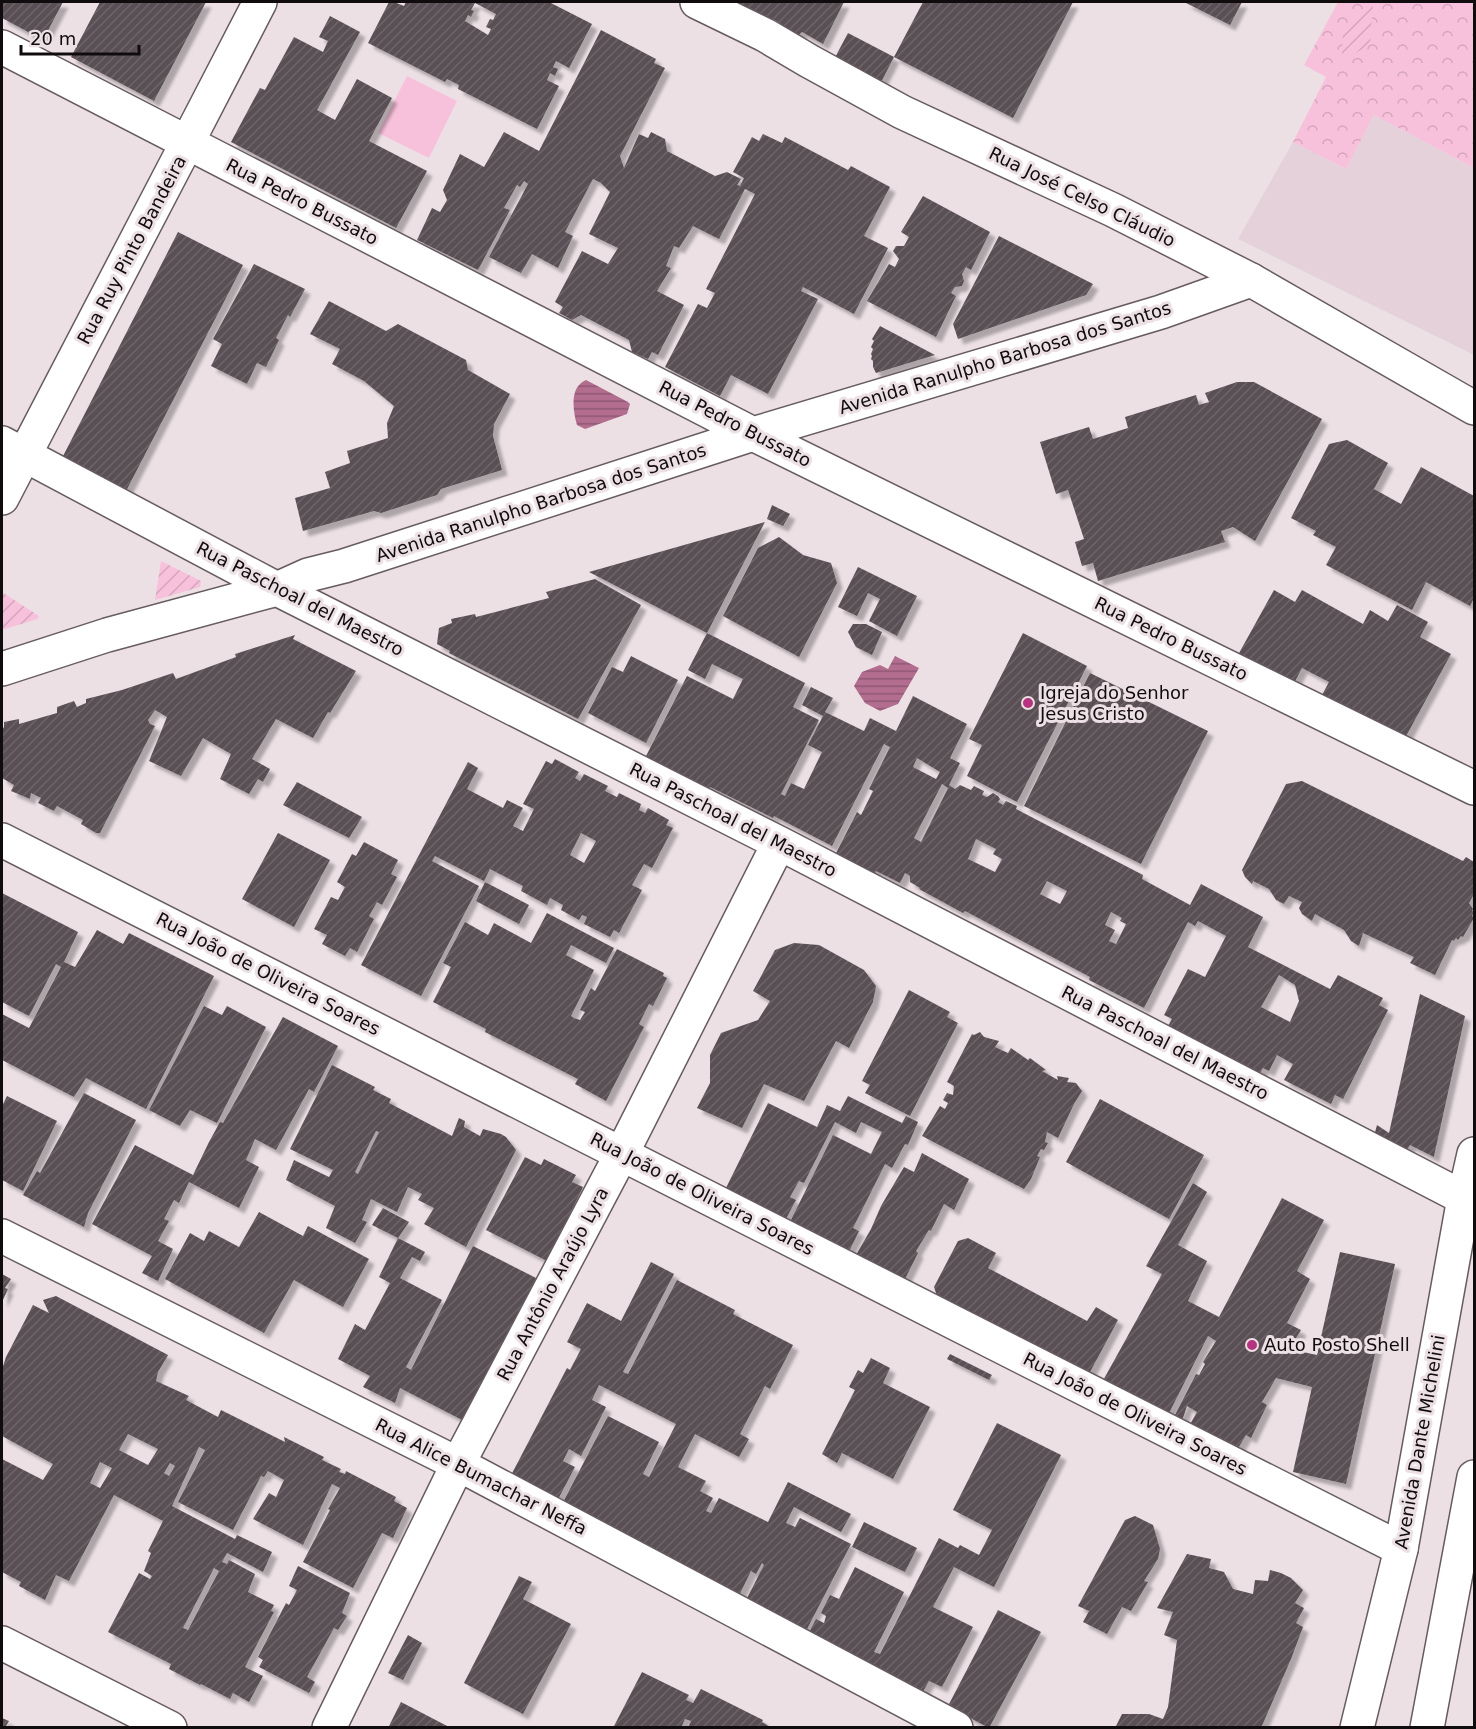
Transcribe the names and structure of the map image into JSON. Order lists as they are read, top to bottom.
{
  "streets": {
    "street": [
      "Rua José Celso Cláudio",
      "Rua Pedro Bussato",
      "Rua Ruy Pinto Bandeira",
      "Avenida Ranulpho Barbosa dos Santos",
      "Rua Paschoal del Maestro",
      "Rua João de Oliveira Soares",
      "Rua Antônio Araújo Lyra",
      "Avenida Dante Michelini",
      "Rua Alice Bumachar Neffa"
    ]
  },
  "crossings": [
    ["Rua José Celso Cláudio", "Avenida Ranulpho Barbosa dos Santos"],
    ["Rua Pedro Bussato", "Rua Ruy Pinto Bandeira"],
    ["Rua Pedro Bussato", "Avenida Ranulpho Barbosa dos Santos"],
    ["Rua Ruy Pinto Bandeira", "Rua Paschoal del Maestro"],
    ["Avenida Ranulpho Barbosa dos Santos", "Rua Paschoal del Maestro"],
    ["Rua Paschoal del Maestro", "Rua Antônio Araújo Lyra"],
    ["Rua Paschoal del Maestro", "Avenida Dante Michelini"],
    ["Rua João de Oliveira Soares", "Rua Antônio Araújo Lyra"],
    ["Rua João de Oliveira Soares", "Avenida Dante Michelini"],
    ["Rua Antônio Araújo Lyra", "Rua Alice Bumachar Neffa"]
  ],
  "places": ["Igreja do Senhor Jesus Cristo", "Auto Posto Shell"],
  "scale_bar": "20 m"
}
